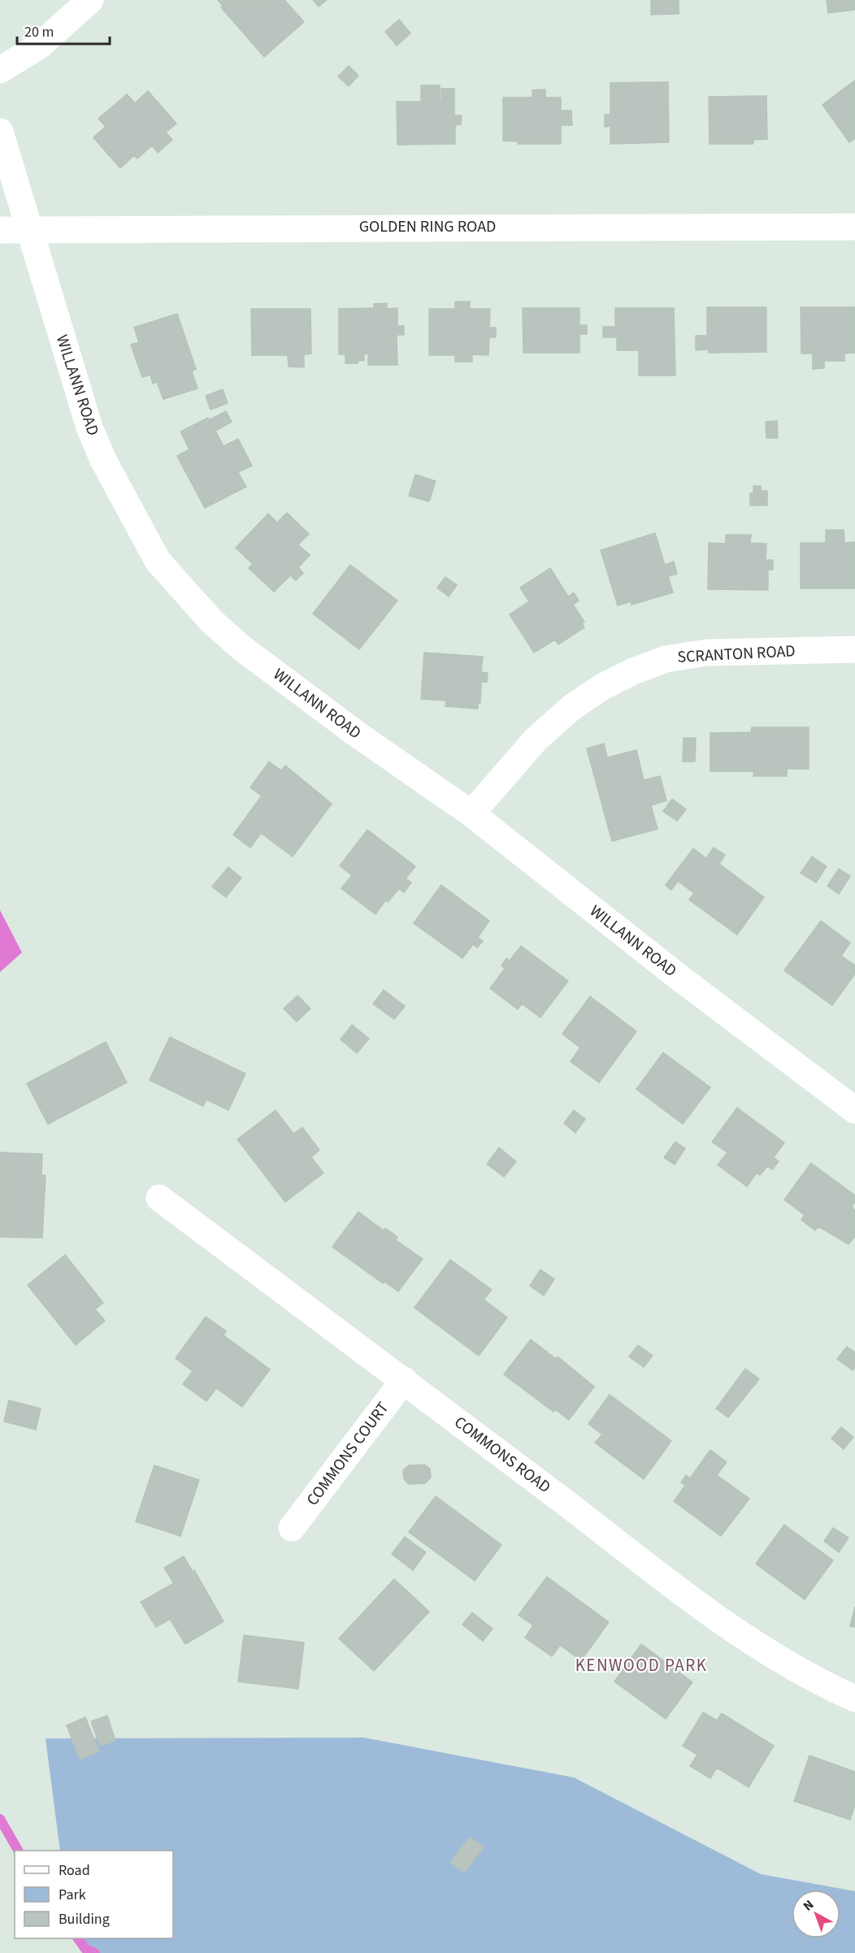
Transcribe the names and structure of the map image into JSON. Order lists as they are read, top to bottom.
{
  "streets": {
    "street": [
      "GOLDEN RING ROAD",
      "WILLANN ROAD",
      "SCRANTON ROAD",
      "COMMONS COURT",
      "COMMONS ROAD"
    ]
  },
  "crossings": [
    ["GOLDEN RING ROAD", "WILLANN ROAD"],
    ["WILLANN ROAD", "SCRANTON ROAD"],
    ["COMMONS COURT", "COMMONS ROAD"]
  ],
  "districts": ["KENWOOD PARK"],
  "legend": ["Road", "Park", "Building"],
  "scale_bar": "20 m",
  "north": "top left"
}
